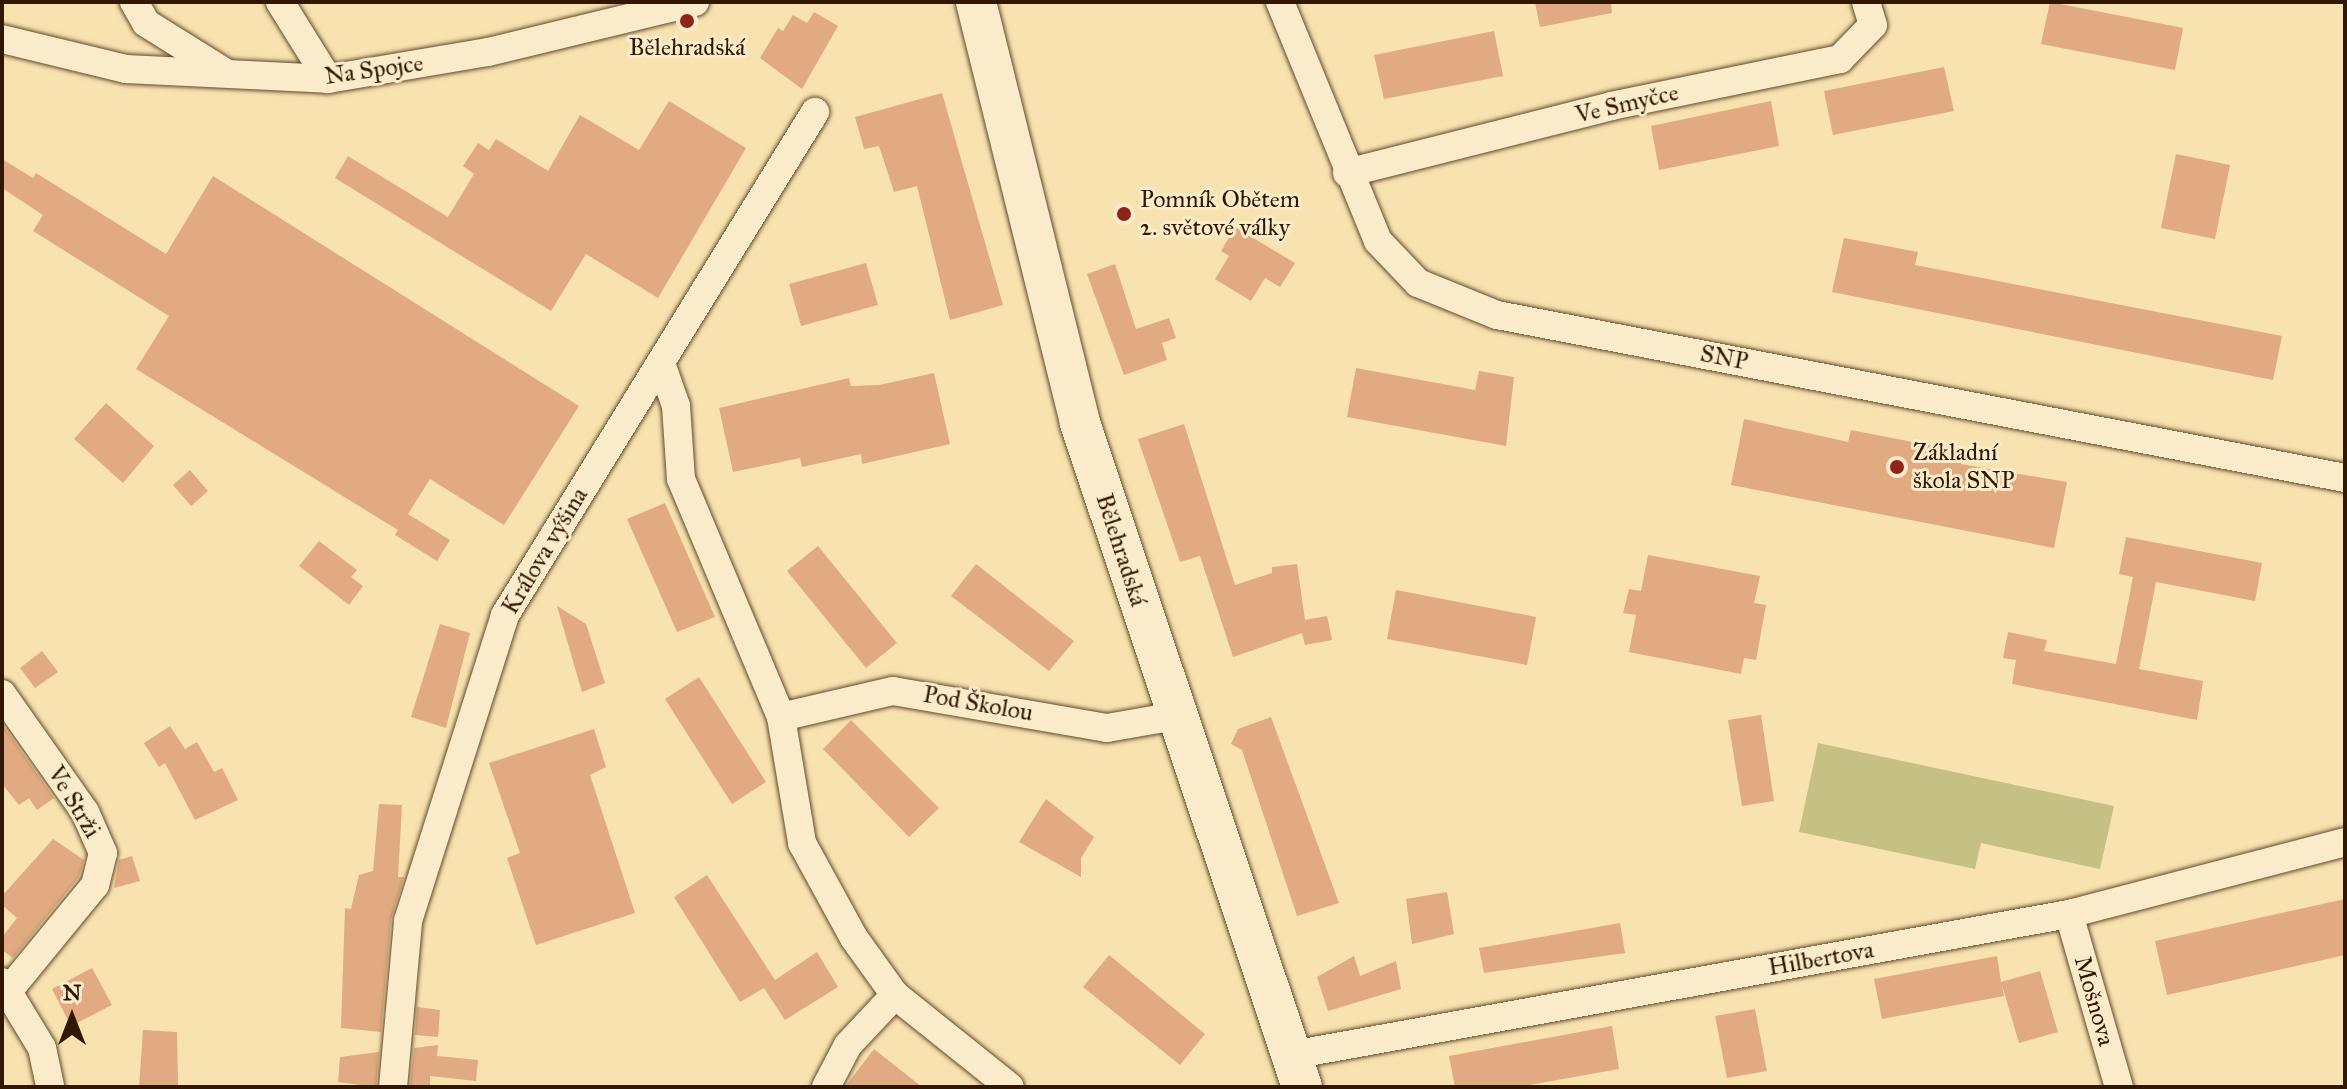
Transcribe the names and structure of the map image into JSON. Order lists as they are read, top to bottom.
{
  "streets": {
    "street": [
      "Na Spojce",
      "Ve Smyčce",
      "SNP",
      "Bělehradská",
      "Králova výšina",
      "Pod Školou",
      "Ve Strži",
      "Hilbertova",
      "Mošnova"
    ]
  },
  "crossings": [
    ["Ve Smyčce", "SNP"],
    ["Bělehradská", "Pod Školou"],
    ["Bělehradská", "Hilbertova"],
    ["Hilbertova", "Mošnova"]
  ],
  "places": ["Bělehradská", "Pomník Obětem 2. světové války", "Základní škola SNP"],
  "north": "top"
}
